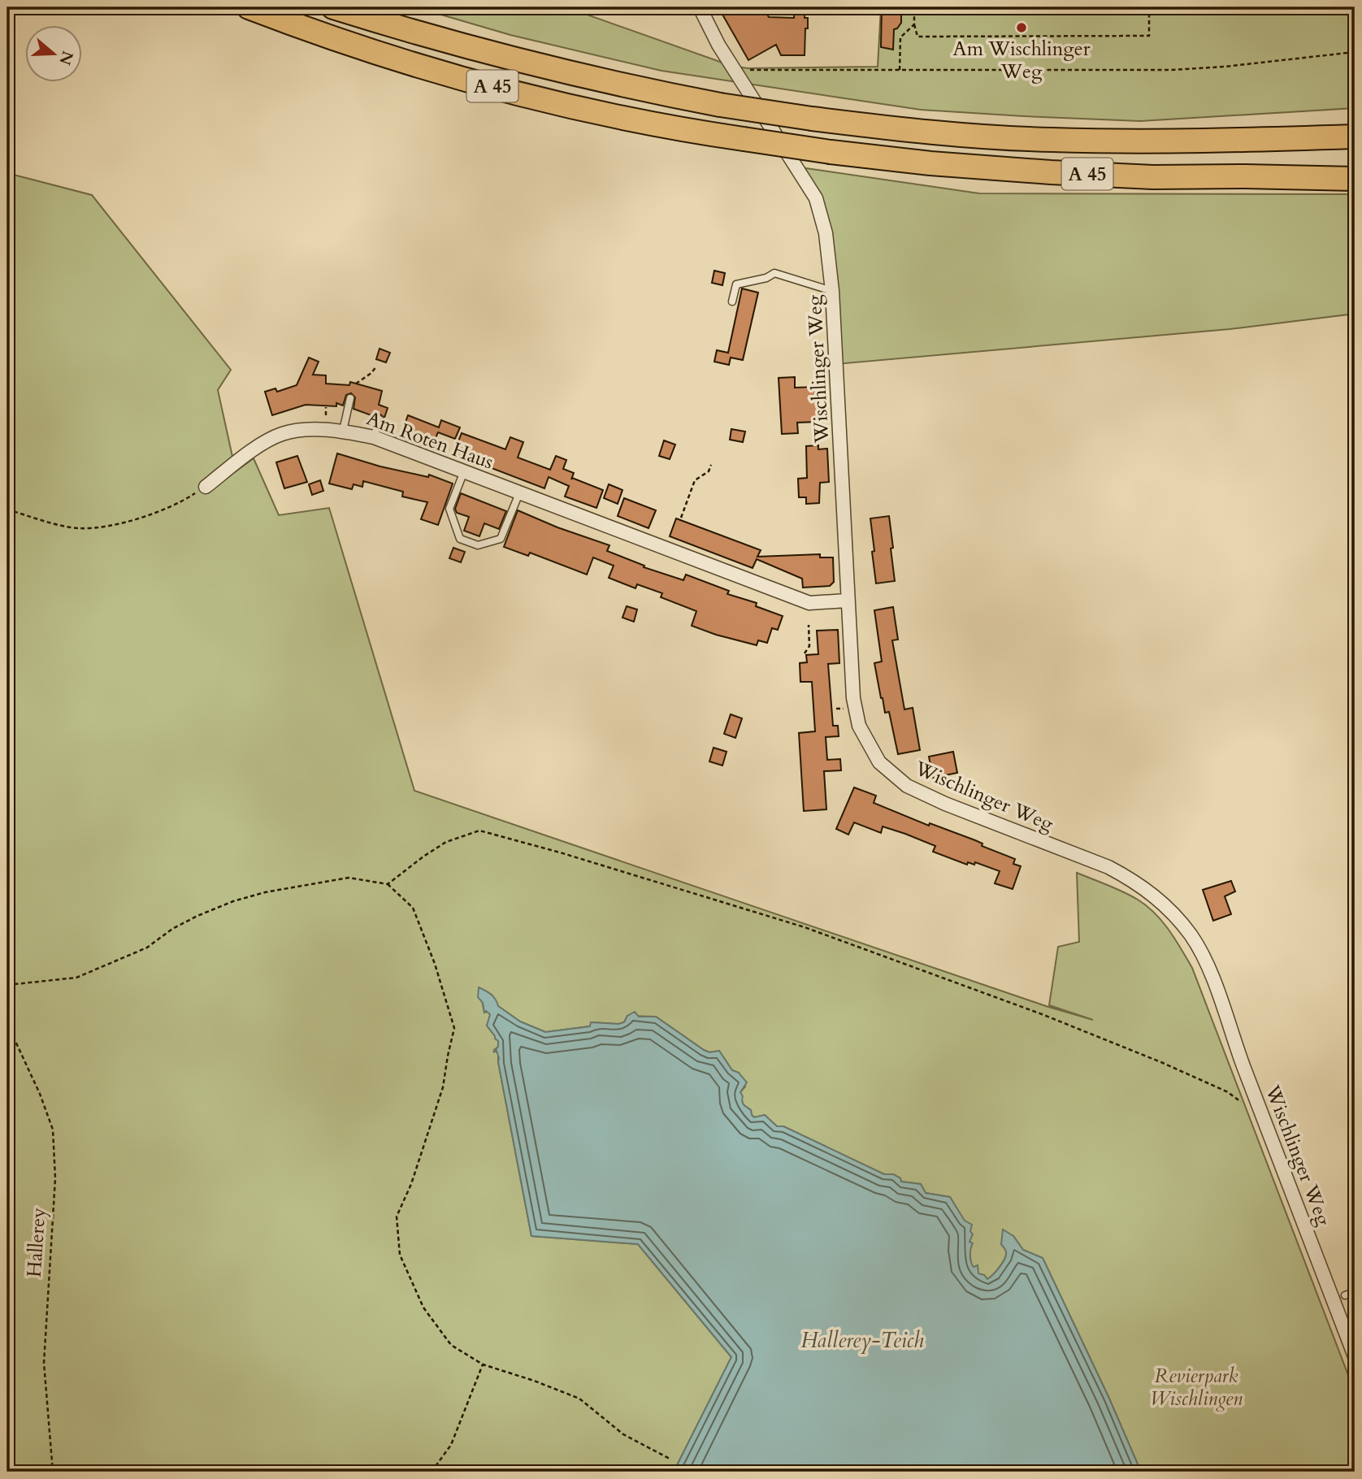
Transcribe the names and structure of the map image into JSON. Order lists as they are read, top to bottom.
{
  "streets": {
    "highway": ["A 45"],
    "street": ["Wischlinger Weg", "Am Roten Haus"],
    "path": ["Hallerey"]
  },
  "crossings": [
    ["Wischlinger Weg", "Am Roten Haus"]
  ],
  "water": ["Hallerey-Teich"],
  "parks": ["Revierpark Wischlingen"],
  "places": ["Am Wischlinger Weg"],
  "north": "right"
}
